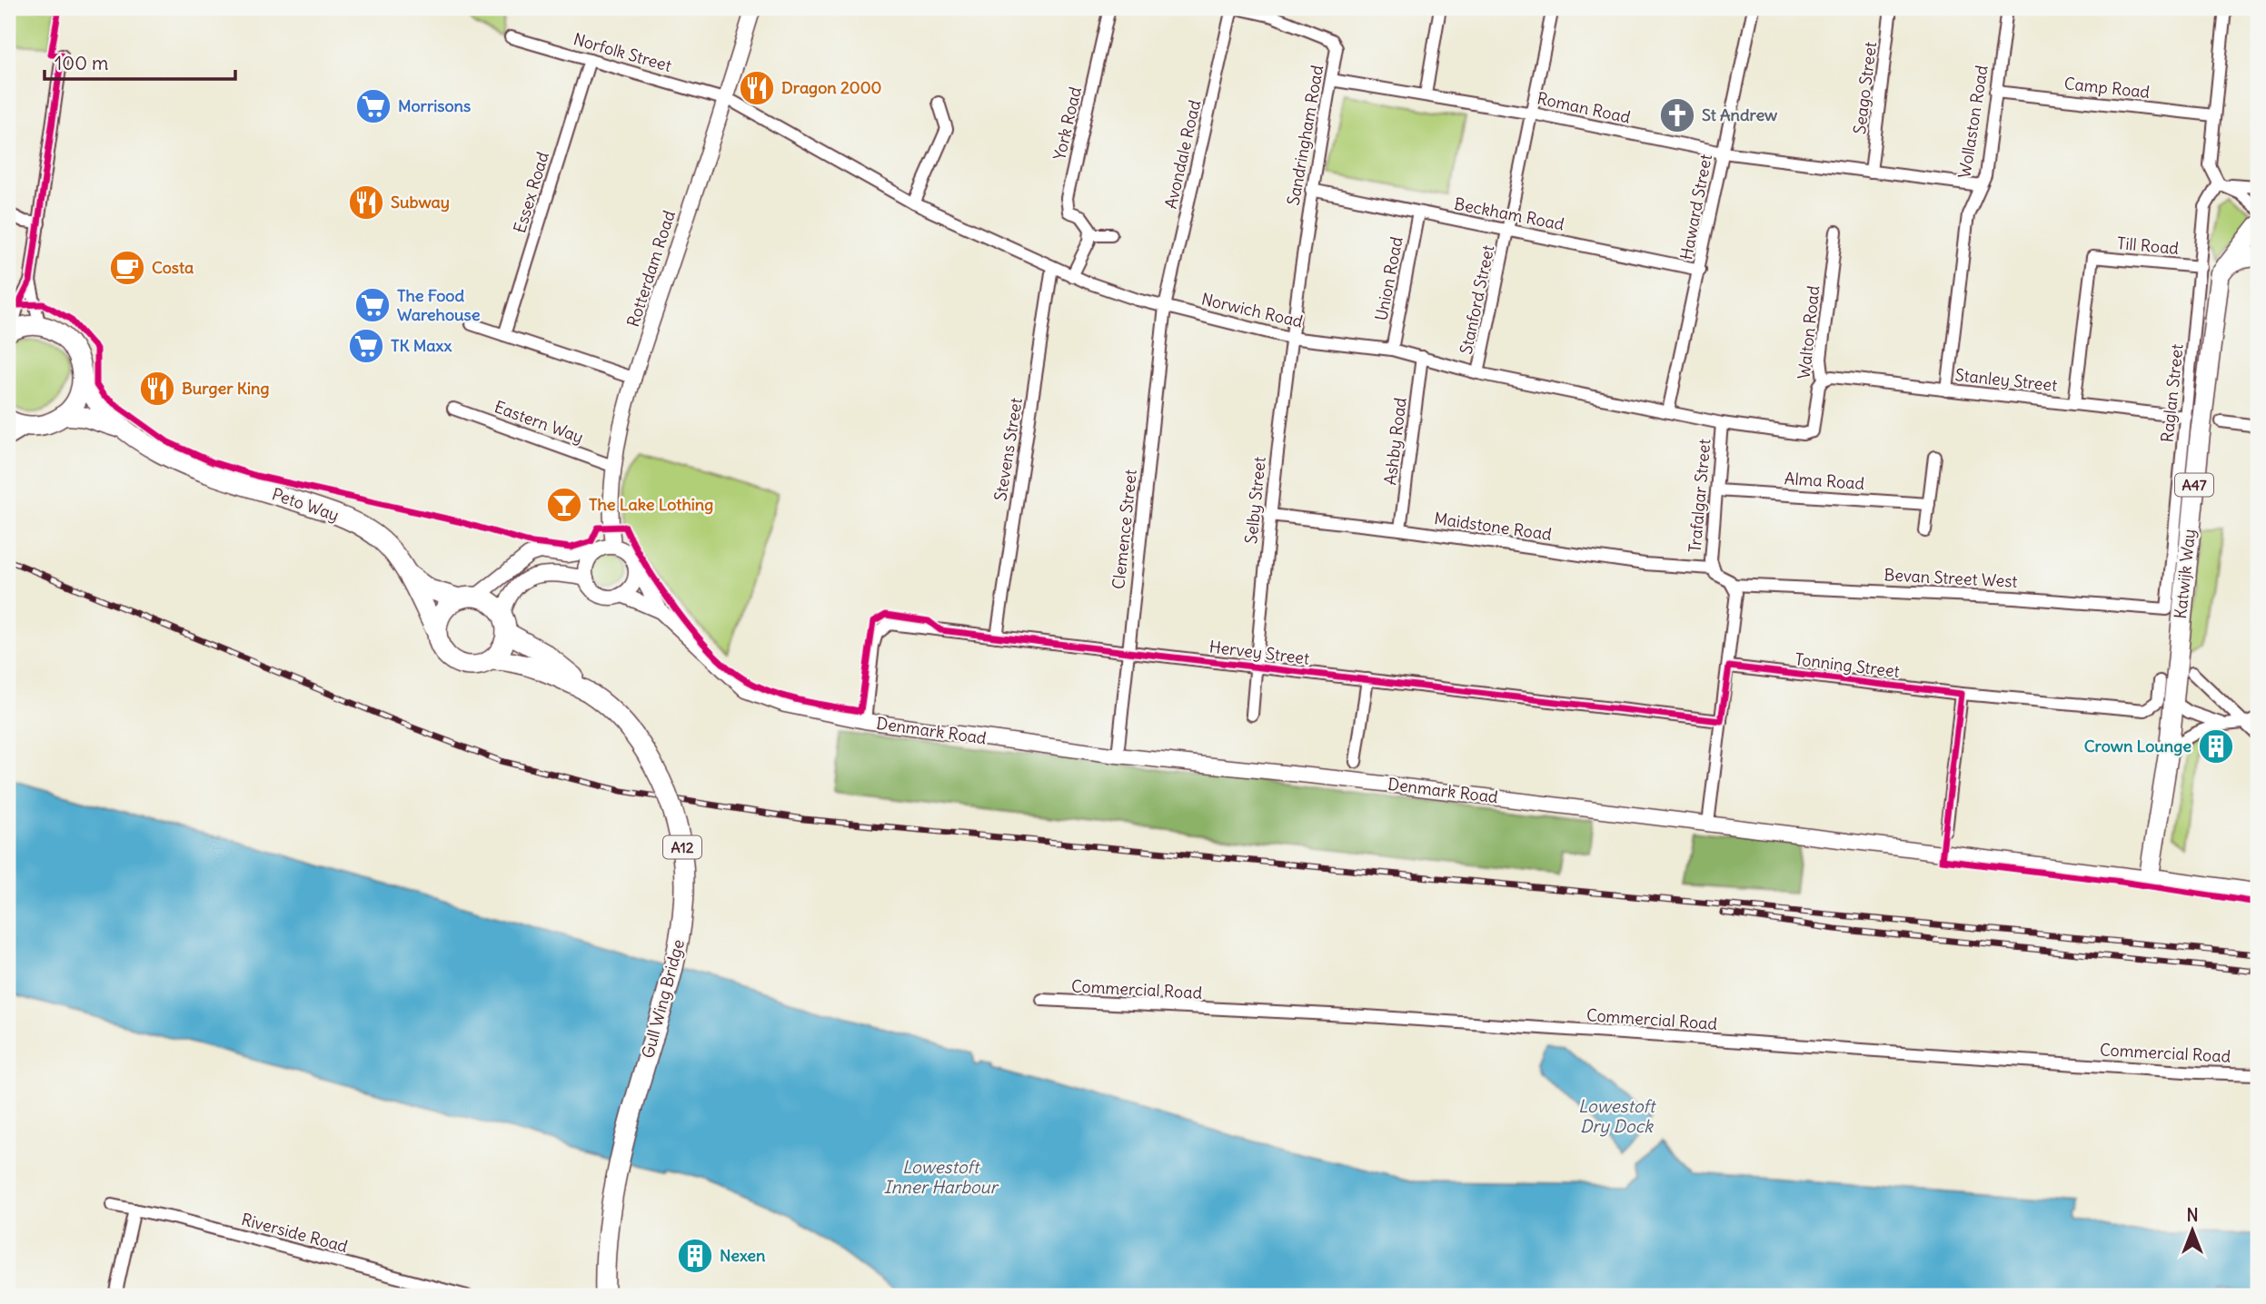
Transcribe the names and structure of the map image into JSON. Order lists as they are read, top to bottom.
{
  "streets": {
    "highway": [
      "A47",
      "Peto Way",
      "Katwijk Way",
      "Denmark Road",
      "A12",
      "Gull Wing Bridge"
    ],
    "street": [
      "Norfolk Street",
      "Seago Street",
      "Camp Road",
      "Roman Road",
      "Wollaston Road",
      "York Road",
      "Sandringham Road",
      "Avondale Road",
      "Essex Road",
      "Haward Street",
      "Beckham Road",
      "Till Road",
      "Rotterdam Road",
      "Union Road",
      "Stanford Street",
      "Norwich Road",
      "Walton Road",
      "Stanley Street",
      "Raglan Street",
      "Eastern Way",
      "Ashby Road",
      "Stevens Street",
      "Alma Road",
      "Trafalgar Street",
      "Selby Street",
      "Maidstone Road",
      "Clemence Street",
      "Bevan Street West",
      "Hervey Street",
      "Tonning Street",
      "Commercial Road",
      "Riverside Road"
    ]
  },
  "crossings": [
    ["Norfolk Street", "Essex Road"],
    ["Norfolk Street", "Rotterdam Road"],
    ["Norfolk Street", "Norwich Road"],
    ["Seago Street", "Roman Road"],
    ["Camp Road", "Wollaston Road"],
    ["Roman Road", "Wollaston Road"],
    ["Roman Road", "Sandringham Road"],
    ["Roman Road", "Haward Street"],
    ["Roman Road", "Stanford Street"],
    ["Wollaston Road", "Stanley Street"],
    ["Sandringham Road", "Avondale Road"],
    ["Sandringham Road", "Beckham Road"],
    ["Sandringham Road", "Norwich Road"],
    ["Sandringham Road", "Selby Street"],
    ["Avondale Road", "Norwich Road"],
    ["Avondale Road", "Clemence Street"],
    ["Haward Street", "Beckham Road"],
    ["Haward Street", "Norwich Road"],
    ["Beckham Road", "Union Road"],
    ["Beckham Road", "Stanford Street"],
    ["Till Road", "Stanley Street"],
    ["Till Road", "Raglan Street"],
    ["Rotterdam Road", "Norwich Road"],
    ["Rotterdam Road", "Eastern Way"],
    ["Rotterdam Road", "Denmark Road"],
    ["Union Road", "Norwich Road"],
    ["Stanford Street", "Norwich Road"],
    ["Norwich Road", "Walton Road"],
    ["Norwich Road", "Ashby Road"],
    ["Norwich Road", "Stevens Street"],
    ["Norwich Road", "Trafalgar Street"],
    ["Norwich Road", "Selby Street"],
    ["Norwich Road", "Clemence Street"],
    ["Walton Road", "Stanley Street"],
    ["Stanley Street", "Raglan Street"],
    ["Raglan Street", "Bevan Street West"],
    ["Ashby Road", "Maidstone Road"],
    ["Stevens Street", "Hervey Street"],
    ["Alma Road", "Trafalgar Street"],
    ["Trafalgar Street", "Maidstone Road"],
    ["Trafalgar Street", "Bevan Street West"],
    ["Selby Street", "Maidstone Road"],
    ["Selby Street", "Hervey Street"],
    ["Peto Way", "A12"],
    ["Clemence Street", "Hervey Street"],
    ["Clemence Street", "Denmark Road"],
    ["Katwijk Way", "Denmark Road"],
    ["Hervey Street", "Denmark Road"],
    ["A12", "Gull Wing Bridge"]
  ],
  "water": ["Lowestoft Dry Dock", "Lowestoft Inner Harbour"],
  "places": {
    "restaurant": ["Dragon 2000", "Subway", "Burger King"],
    "supermarket": ["Morrisons", "The Food Warehouse", "TK Maxx"],
    "church": ["St Andrew"],
    "cafe": ["Costa"],
    "bar": ["The Lake Lothing"],
    "building": ["Crown Lounge", "Nexen"]
  },
  "scale_bar": "100 m",
  "north": "top"
}
